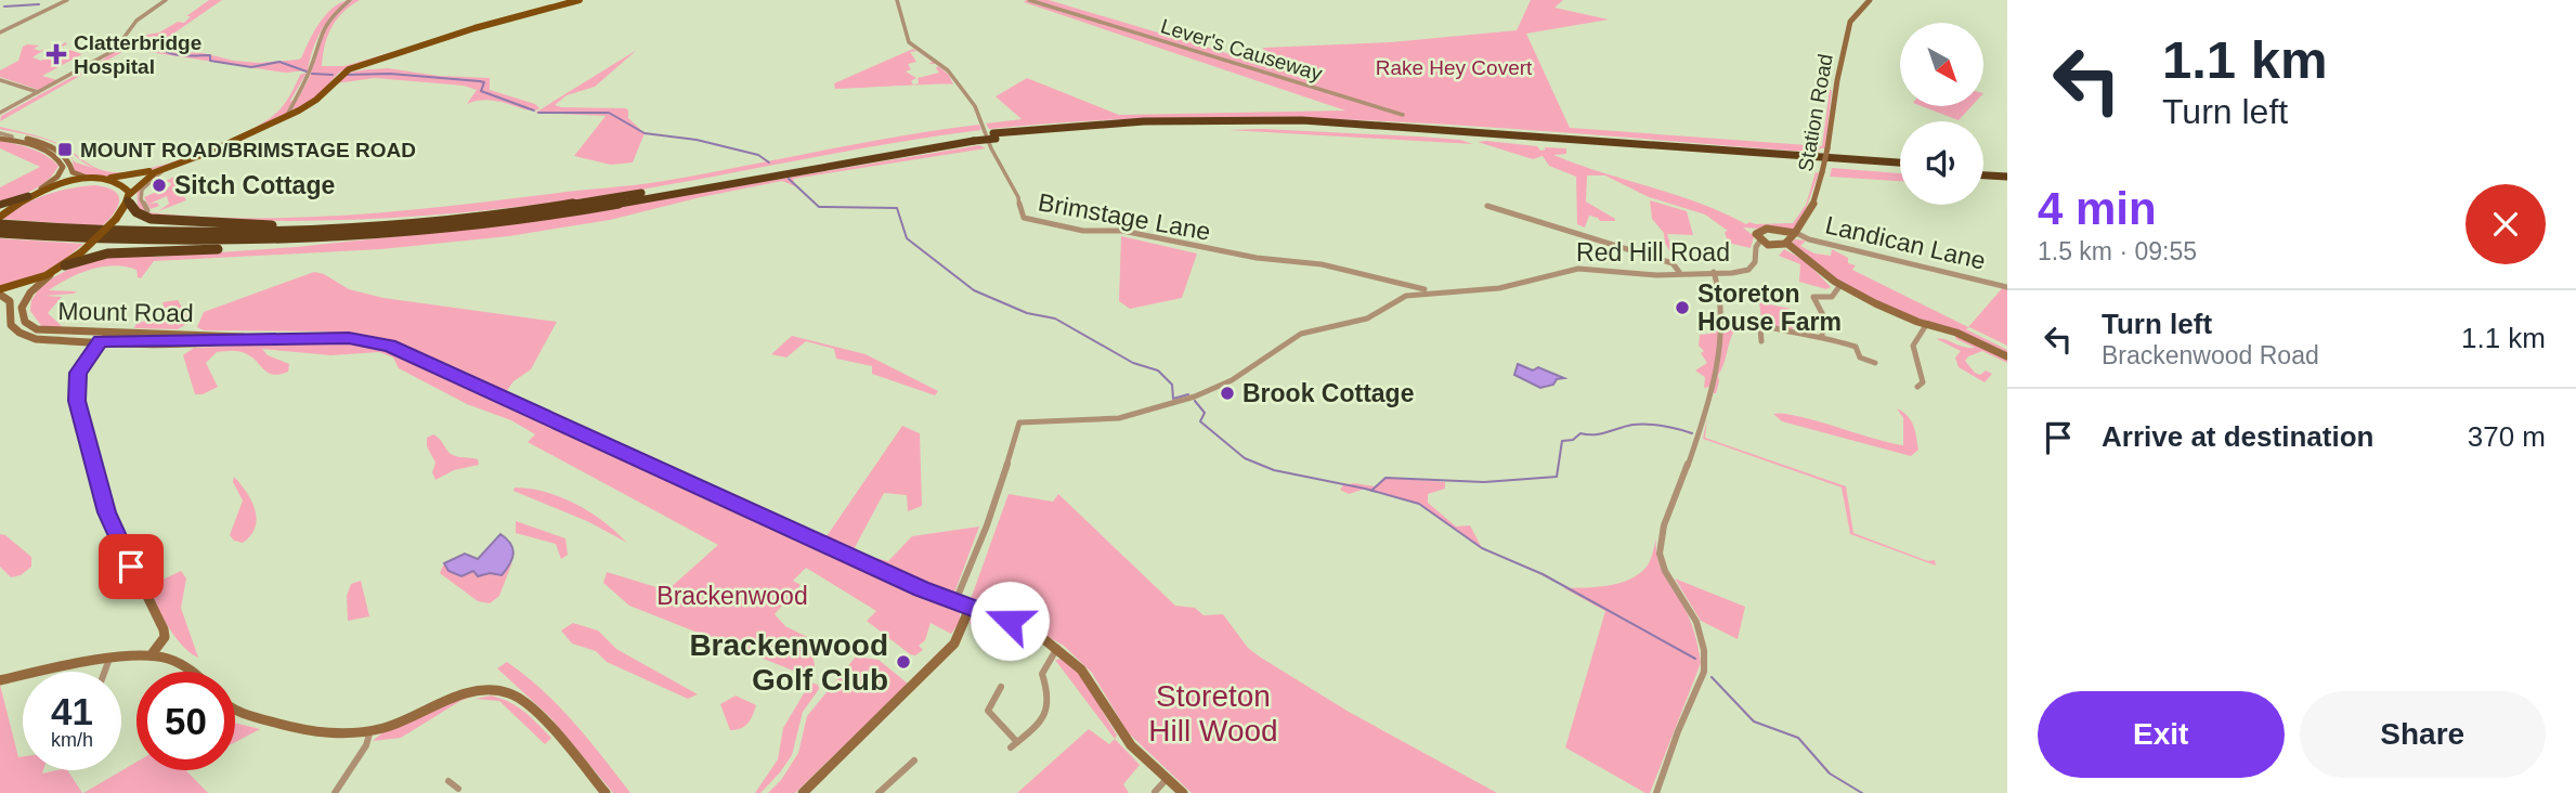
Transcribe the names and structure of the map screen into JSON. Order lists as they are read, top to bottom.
{
  "streets": {
    "street": [
      "Lever's Causeway",
      "Station Road",
      "Brimstage Lane",
      "Landican Lane",
      "Red Hill Road",
      "Mount Road"
    ]
  },
  "crossings": [
    ["Station Road", "Landican Lane"],
    ["Brimstage Lane", "Red Hill Road"],
    ["Red Hill Road", "Mount Road"]
  ],
  "parks": ["Rake Hey Covert", "Brackenwood", "Storeton Hill Wood"],
  "places": {
    "health": ["Clatterbridge Hospital"],
    "transit": ["MOUNT ROAD/BRIMSTAGE ROAD"],
    "other": [
      "Sitch Cottage",
      "Storeton House Farm",
      "Brook Cottage",
      "Brackenwood Golf Club"
    ]
  },
  "north": "bottom right",
  "page": {
    "turn": ["1.1 km", "Turn left"],
    "heading": ["4 min", "1.5 km · 09:55"],
    "list": [
      {
        "name": "Turn left",
        "note": "Brackenwood Road",
        "value": "1.1 km"
      },
      {
        "name": "Arrive at destination",
        "value": "370 m"
      }
    ],
    "speed": "41 km/h",
    "limit": "50",
    "buttons": ["Exit", "Share"]
  }
}
